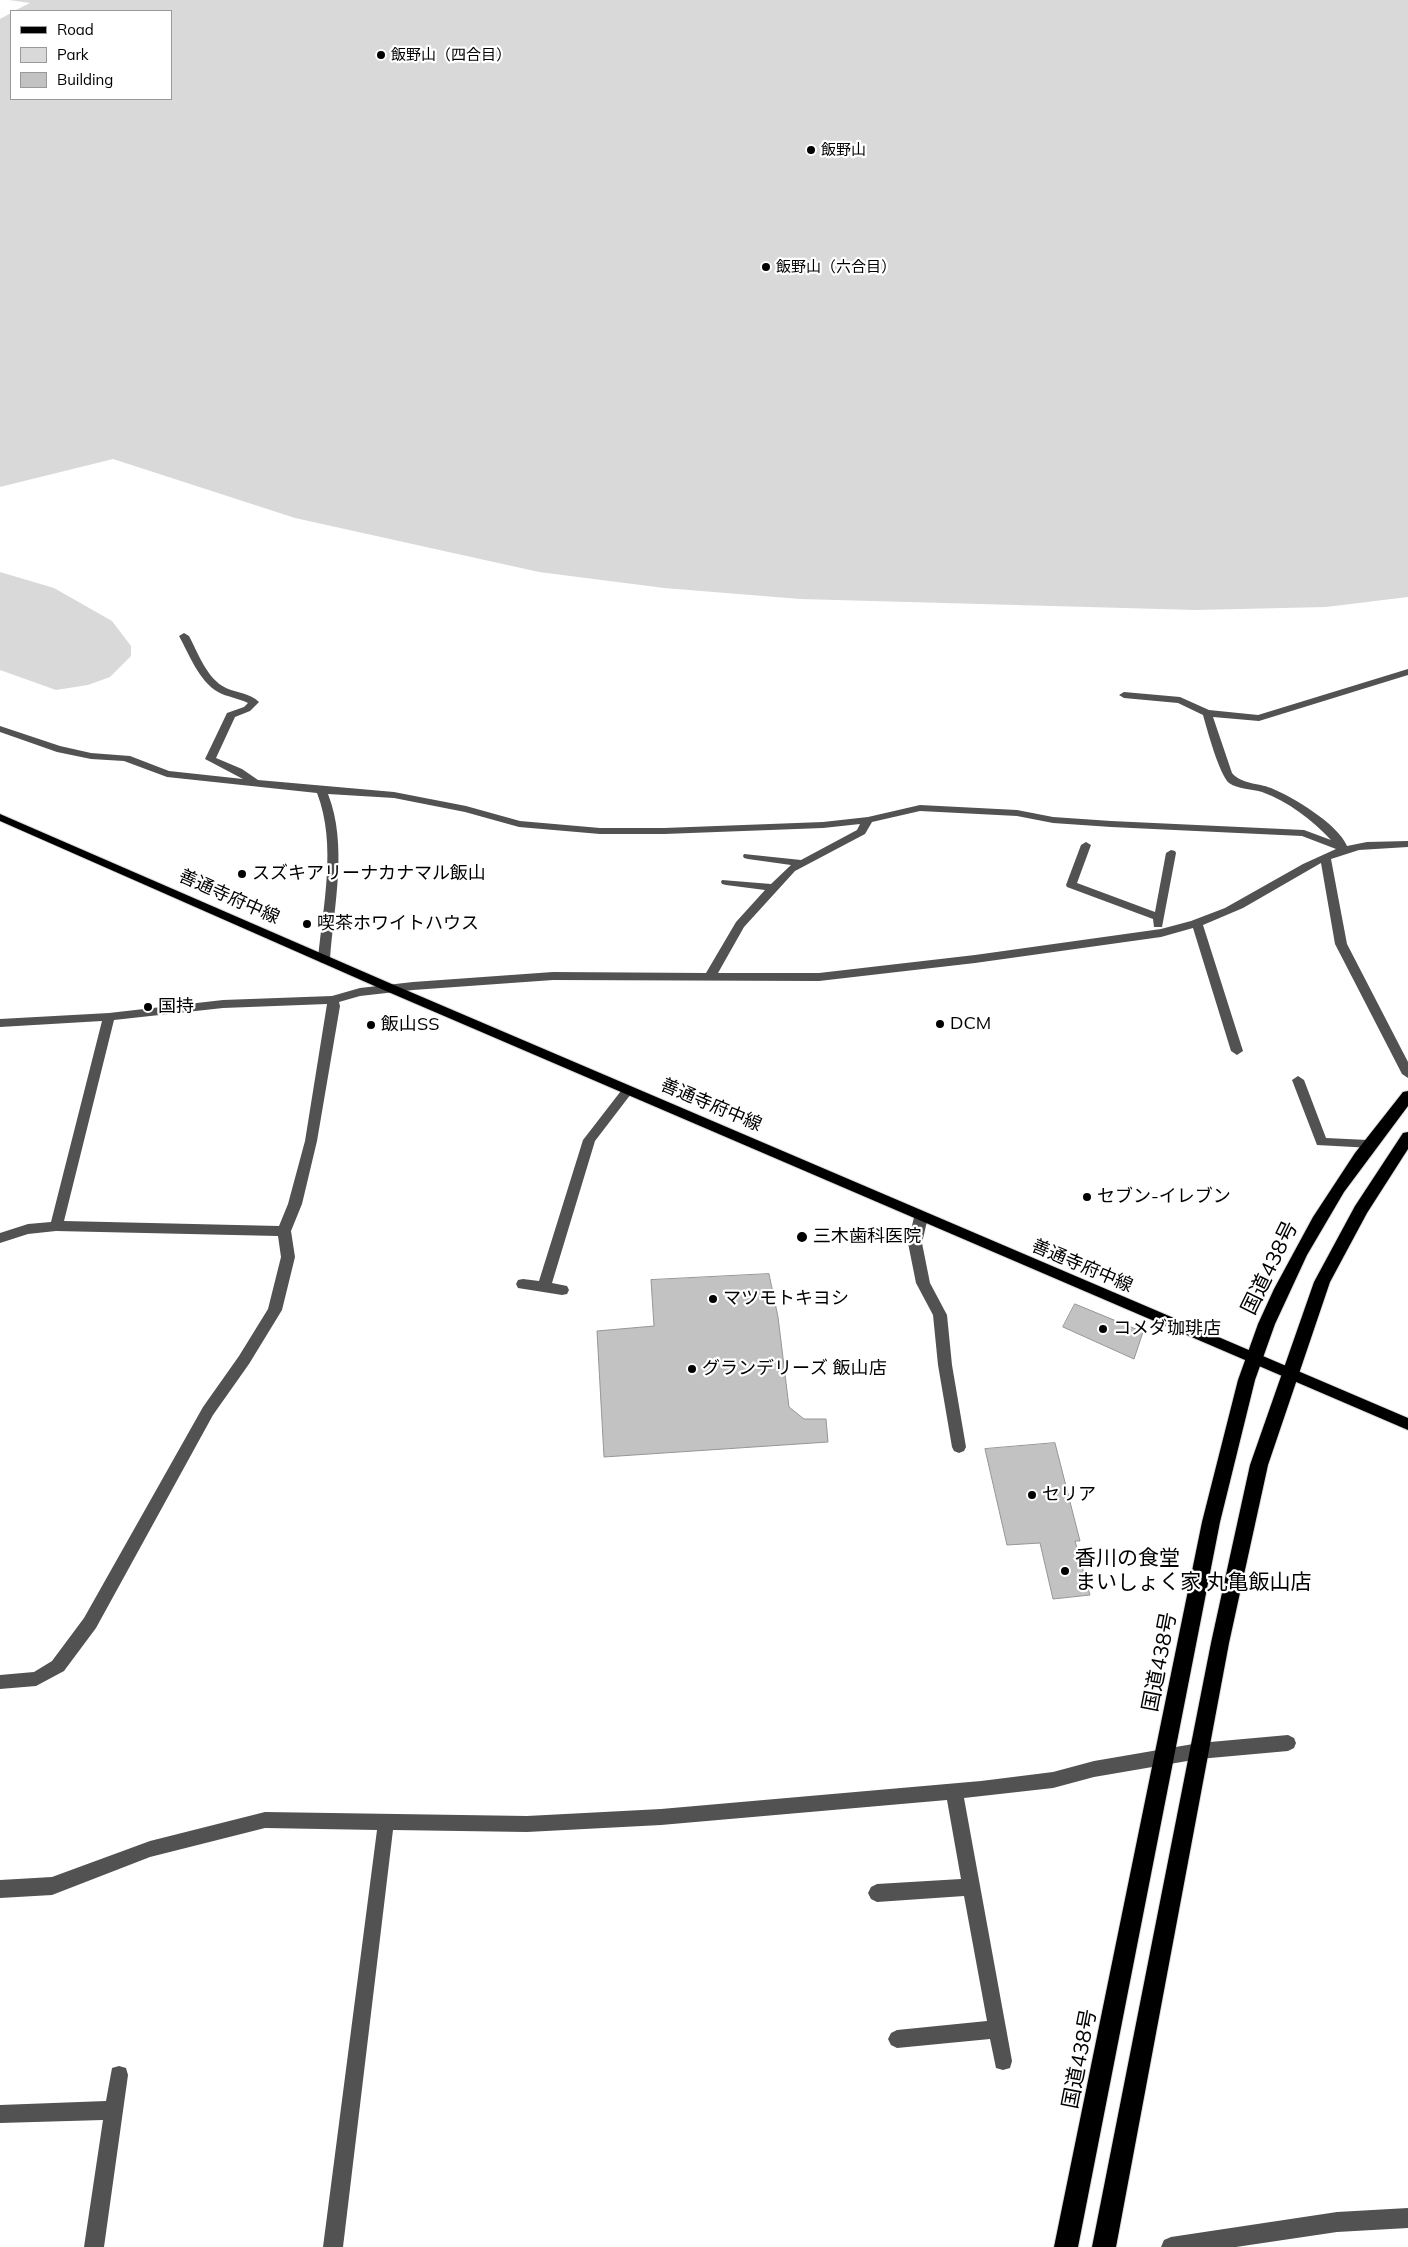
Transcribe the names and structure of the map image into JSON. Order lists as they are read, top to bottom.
{
  "streets": {
    "highway": ["国道438号"],
    "main road": ["善通寺府中線"]
  },
  "crossings": [
    ["善通寺府中線", "国道438号"]
  ],
  "places": [
    "飯野山（四合目）",
    "飯野山",
    "飯野山（六合目）",
    "スズキアリーナカナマル飯山",
    "喫茶ホワイトハウス",
    "国持",
    "DCM",
    "飯山SS",
    "セブン-イレブン",
    "三木歯科医院",
    "マツモトキヨシ",
    "コメダ珈琲店",
    "グランデリーズ 飯山店",
    "セリア",
    "香川の食堂 まいしょく家 丸亀飯山店"
  ],
  "legend": ["Road", "Park", "Building"]
}
